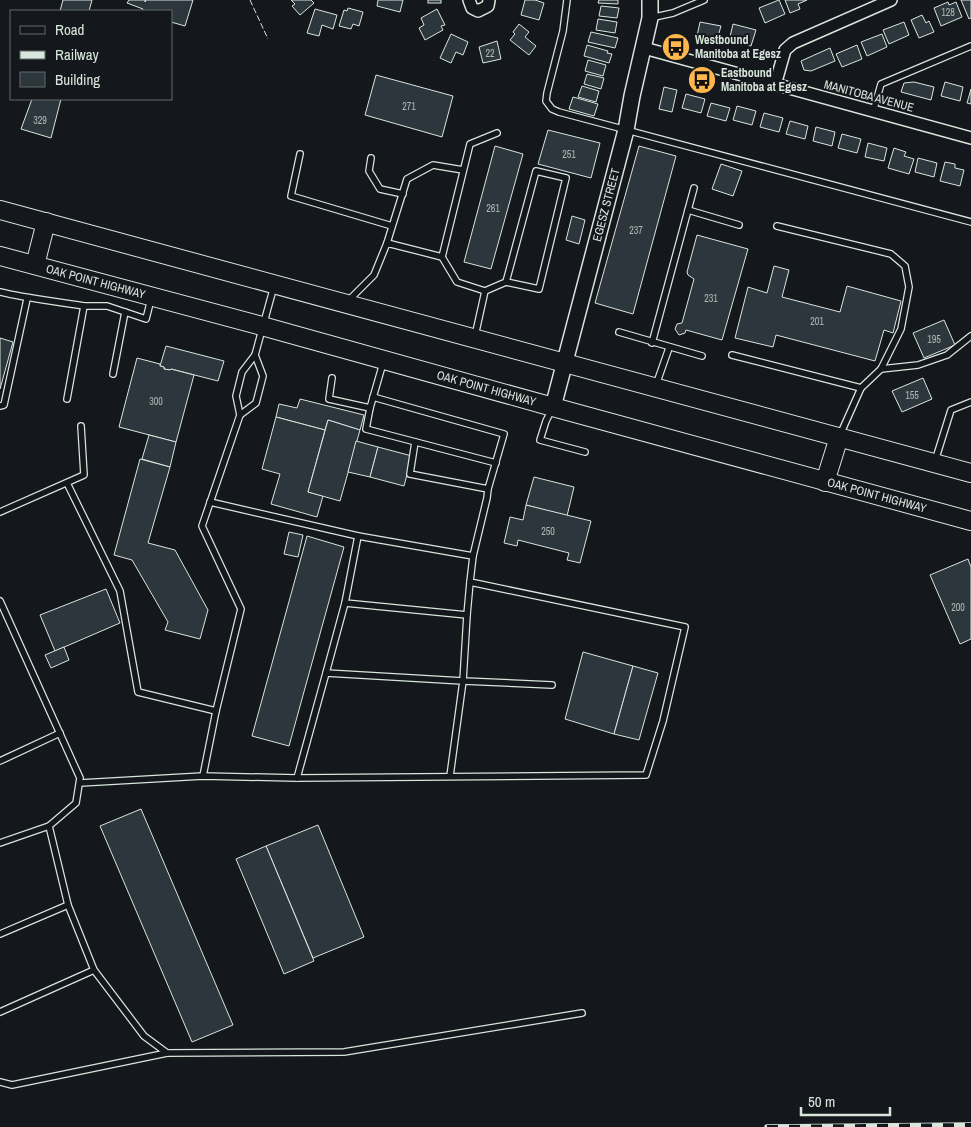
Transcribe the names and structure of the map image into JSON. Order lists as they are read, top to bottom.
{
  "streets": {
    "main road": ["OAK POINT HIGHWAY"],
    "street": ["MANITOBA AVENUE", "EGESZ STREET"]
  },
  "crossings": [
    ["MANITOBA AVENUE", "EGESZ STREET"],
    ["EGESZ STREET", "OAK POINT HIGHWAY"]
  ],
  "places": {
    "bus stop": ["Westbound Manitoba at Egesz", "Eastbound Manitoba at Egesz"]
  },
  "house_numbers": [
    "128",
    "22",
    "271",
    "329",
    "251",
    "261",
    "237",
    "231",
    "201",
    "195",
    "155",
    "300",
    "250",
    "200"
  ],
  "legend": ["Road", "Railway", "Building"],
  "scale_bar": "50 m"
}
